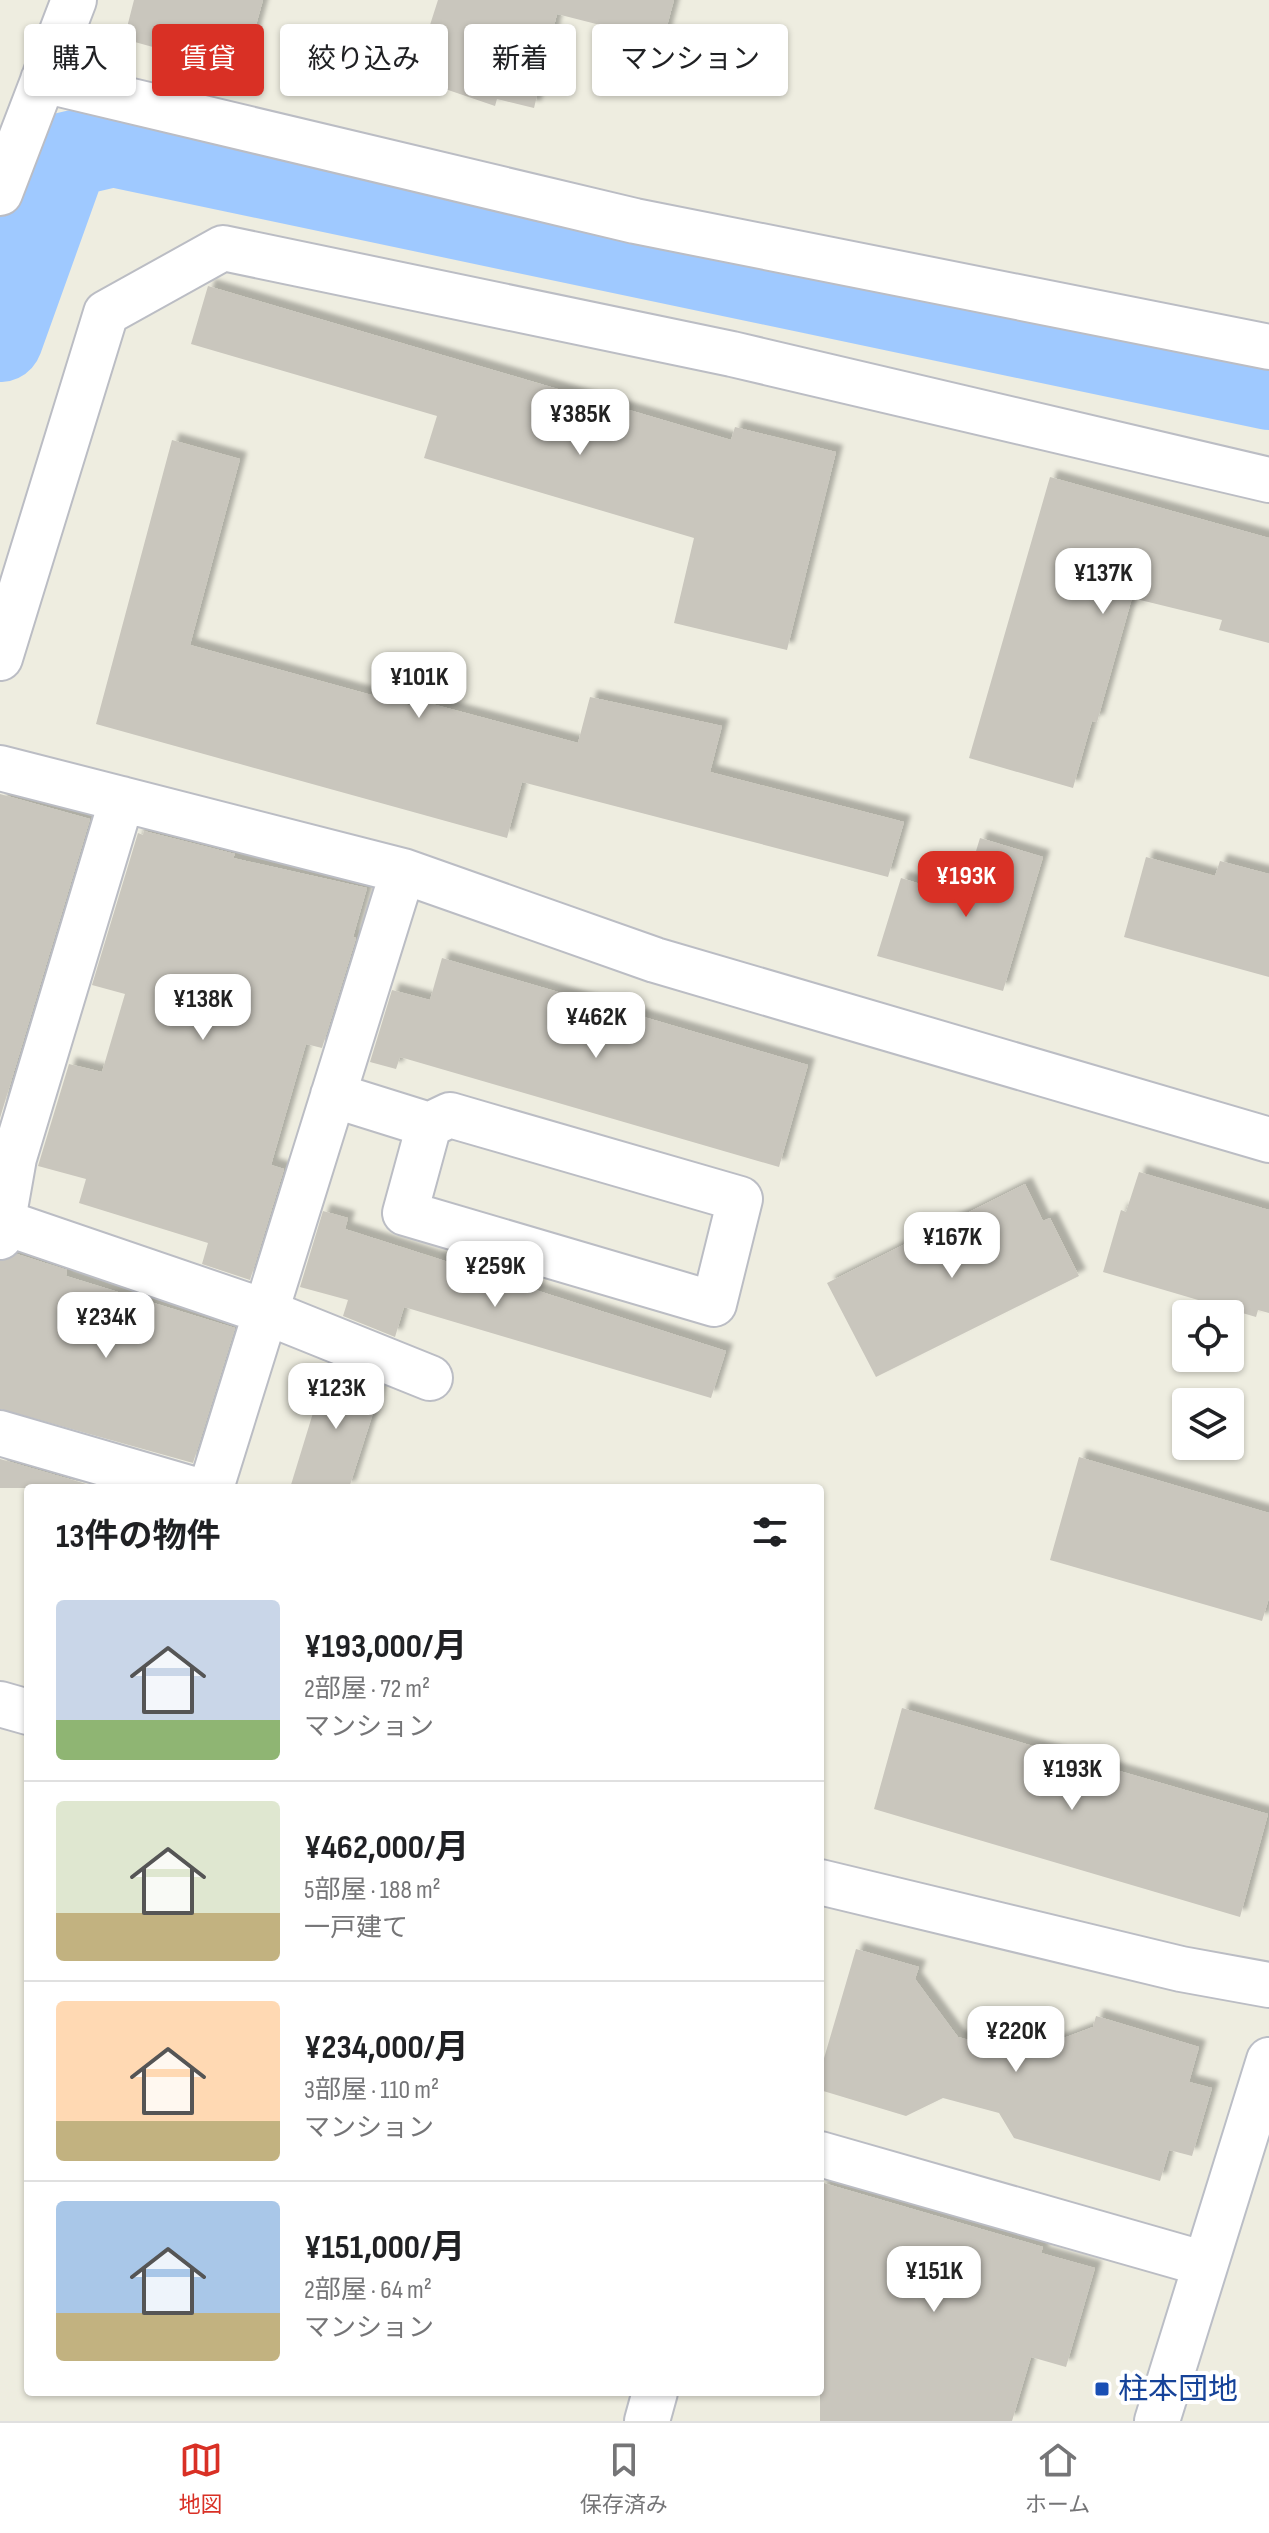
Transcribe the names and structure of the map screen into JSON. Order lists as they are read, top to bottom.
{
  "places": {
    "transit": ["柱本団地"]
  },
  "page": {
    "chip": [
      "購入",
      "賃貸",
      "絞り込み",
      "新着",
      "マンション"
    ],
    "price": [
      "¥385K",
      "¥137K",
      "¥101K",
      "¥193K",
      "¥138K",
      "¥462K",
      "¥167K",
      "¥259K",
      "¥234K",
      "¥123K",
      "¥193K",
      "¥220K",
      "¥151K"
    ],
    "heading": "13件の物件",
    "list": [
      {
        "name": "¥193,000/月",
        "note": "2部屋 · 72 m² · マンション"
      },
      {
        "name": "¥462,000/月",
        "note": "5部屋 · 188 m² · 一戸建て"
      },
      {
        "name": "¥234,000/月",
        "note": "3部屋 · 110 m² · マンション"
      },
      {
        "name": "¥151,000/月",
        "note": "2部屋 · 64 m² · マンション"
      }
    ],
    "tabs": ["地図", "保存済み", "ホーム"]
  }
}
